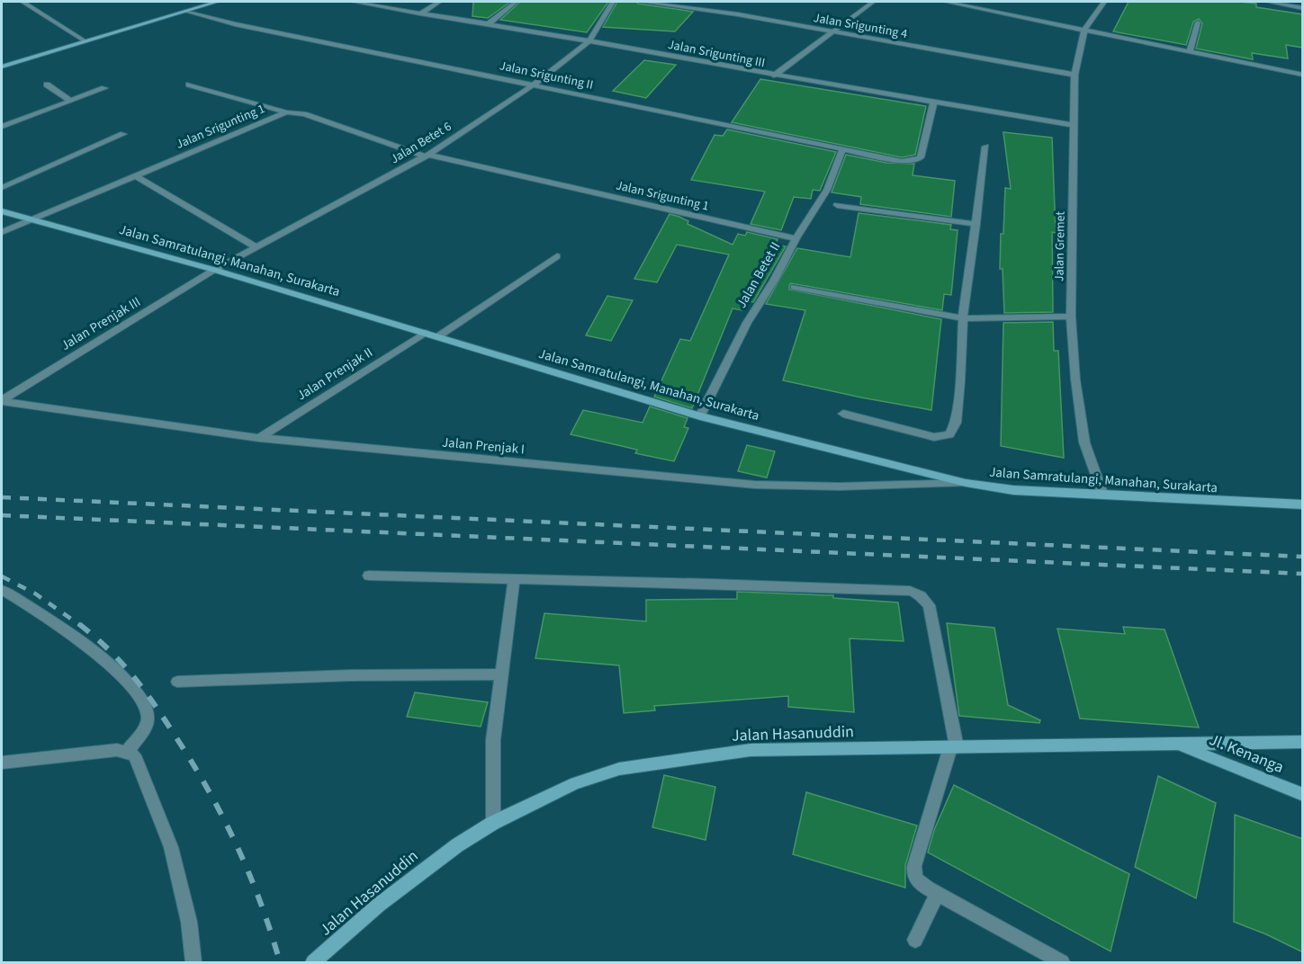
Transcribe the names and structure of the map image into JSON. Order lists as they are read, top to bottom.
{
  "streets": {
    "main road": ["Jalan Samratulangi, Manahan, Surakarta", "Jalan Hasanuddin", "Jl. Kenanga"],
    "street": [
      "Jalan Srigunting 4",
      "Jalan Srigunting III",
      "Jalan Srigunting II",
      "Jalan Srigunting 1",
      "Jalan Betet 6",
      "Jalan Gremet",
      "Jalan Betet II",
      "Jalan Prenjak III",
      "Jalan Prenjak II",
      "Jalan Prenjak I"
    ]
  },
  "crossings": [
    ["Jalan Srigunting 4", "Jalan Gremet"],
    ["Jalan Srigunting III", "Jalan Srigunting II"],
    ["Jalan Srigunting III", "Jalan Betet 6"],
    ["Jalan Srigunting III", "Jalan Gremet"],
    ["Jalan Srigunting II", "Jalan Betet 6"],
    ["Jalan Srigunting II", "Jalan Betet II"],
    ["Jalan Srigunting 1", "Jalan Betet 6"],
    ["Jalan Srigunting 1", "Jalan Samratulangi, Manahan, Surakarta"],
    ["Jalan Srigunting 1", "Jalan Betet II"],
    ["Jalan Betet 6", "Jalan Samratulangi, Manahan, Surakarta"],
    ["Jalan Betet 6", "Jalan Prenjak III"],
    ["Jalan Gremet", "Jalan Samratulangi, Manahan, Surakarta"],
    ["Jalan Samratulangi, Manahan, Surakarta", "Jalan Betet II"],
    ["Jalan Samratulangi, Manahan, Surakarta", "Jalan Prenjak III"],
    ["Jalan Samratulangi, Manahan, Surakarta", "Jalan Prenjak II"],
    ["Jalan Samratulangi, Manahan, Surakarta", "Jalan Prenjak I"],
    ["Jalan Prenjak III", "Jalan Prenjak I"],
    ["Jalan Prenjak II", "Jalan Prenjak I"],
    ["Jalan Hasanuddin", "Jl. Kenanga"]
  ]
}
